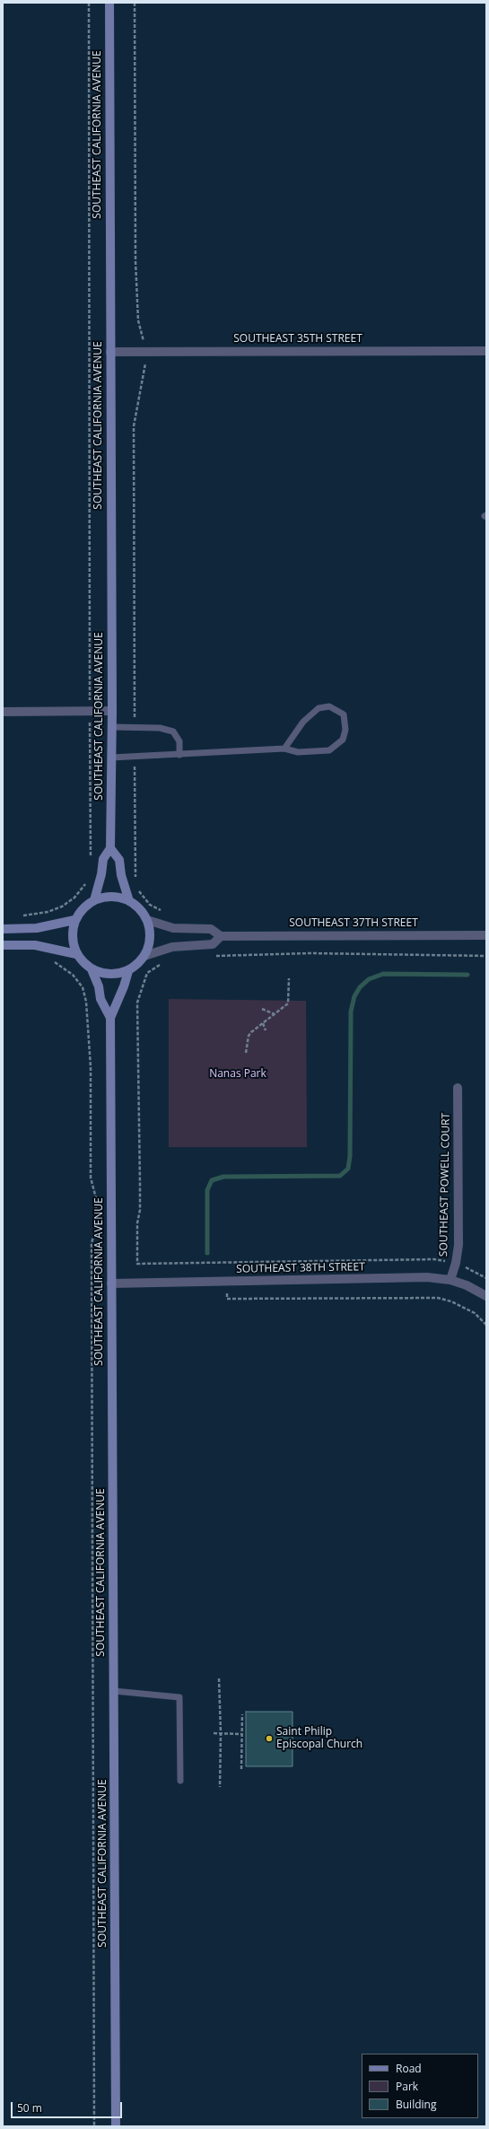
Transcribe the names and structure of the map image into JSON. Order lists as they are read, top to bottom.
{
  "streets": {
    "main road": ["SOUTHEAST CALIFORNIA AVENUE"],
    "street": [
      "SOUTHEAST 35TH STREET",
      "SOUTHEAST 37TH STREET",
      "SOUTHEAST POWELL COURT",
      "SOUTHEAST 38TH STREET"
    ]
  },
  "crossings": [
    ["SOUTHEAST CALIFORNIA AVENUE", "SOUTHEAST 35TH STREET"],
    ["SOUTHEAST CALIFORNIA AVENUE", "SOUTHEAST 37TH STREET"],
    ["SOUTHEAST CALIFORNIA AVENUE", "SOUTHEAST 38TH STREET"],
    ["SOUTHEAST POWELL COURT", "SOUTHEAST 38TH STREET"]
  ],
  "parks": ["Nanas Park"],
  "places": ["Saint Philip Episcopal Church"],
  "legend": ["Road", "Park", "Building"],
  "scale_bar": "50 m"
}
